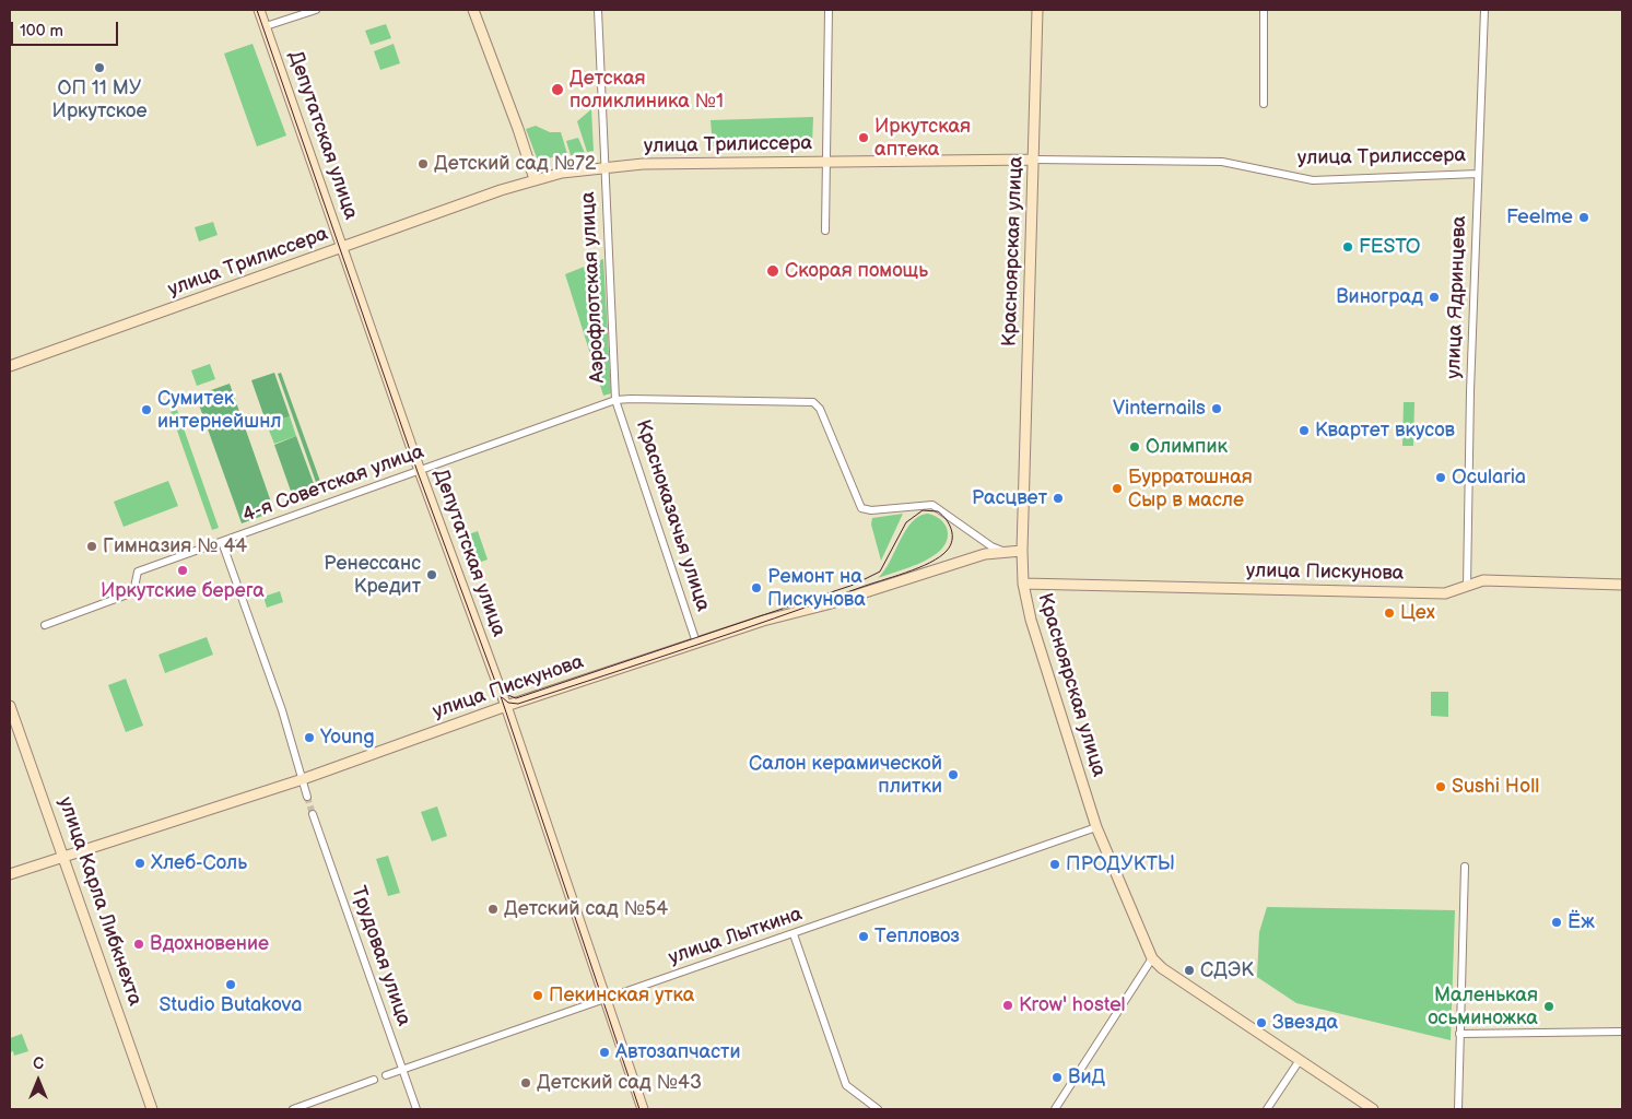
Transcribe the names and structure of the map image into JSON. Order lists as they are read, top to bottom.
{
  "streets": {
    "street": [
      "Депутатская улица",
      "улица Трилиссера",
      "Красноярская улица",
      "Аэрофлотская улица",
      "улица Ядринцева",
      "4-я Советская улица",
      "Красноказачья улица",
      "улица Пискунова",
      "улица Карла Либкнехта",
      "улица Лыткина",
      "Трудовая улица"
    ]
  },
  "crossings": [
    ["Депутатская улица", "улица Трилиссера"],
    ["Депутатская улица", "4-я Советская улица"],
    ["Депутатская улица", "улица Пискунова"],
    ["Депутатская улица", "улица Лыткина"],
    ["улица Трилиссера", "Красноярская улица"],
    ["улица Трилиссера", "Аэрофлотская улица"],
    ["улица Трилиссера", "улица Ядринцева"],
    ["Красноярская улица", "улица Пискунова"],
    ["Красноярская улица", "улица Лыткина"],
    ["Аэрофлотская улица", "4-я Советская улица"],
    ["Аэрофлотская улица", "Красноказачья улица"],
    ["улица Ядринцева", "улица Пискунова"],
    ["4-я Советская улица", "Красноказачья улица"],
    ["4-я Советская улица", "улица Пискунова"],
    ["Красноказачья улица", "улица Пискунова"],
    ["улица Пискунова", "улица Карла Либкнехта"],
    ["улица Лыткина", "Трудовая улица"]
  ],
  "places": [
    "ОП 11 МУ Иркутское",
    "Детская поликлиника №1",
    "Иркутская аптека",
    "Детский сад №72",
    "Feelme",
    "FESTO",
    "Скорая помощь",
    "Виноград",
    "Vinternails",
    "Сумитек интернейшнл",
    "Квартет вкусов",
    "Олимпик",
    "Ocularia",
    "Бурратошная Сыр в масле",
    "Расцвет",
    "Гимназия № 44",
    "Иркутские берега",
    "Ренессанс Кредит",
    "Ремонт на Пискунова",
    "Цех",
    "Young",
    "Салон керамической плитки",
    "Sushi Holl",
    "Хлеб-Соль",
    "ПРОДУКТЫ",
    "Детский сад №54",
    "Ёж",
    "Тепловоз",
    "Вдохновение",
    "СДЭК",
    "Studio Butakova",
    "Пекинская утка",
    "Krow' hostel",
    "Маленькая осьминожка",
    "Звезда",
    "Автозапчасти",
    "ВиД",
    "Детский сад №43"
  ],
  "scale_bar": "100 m",
  "north": "top"
}
